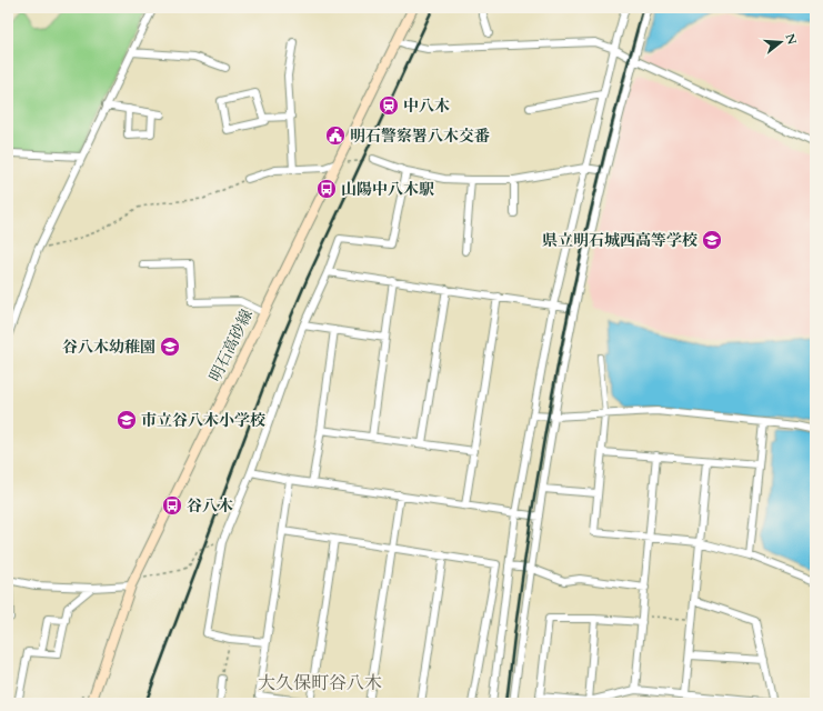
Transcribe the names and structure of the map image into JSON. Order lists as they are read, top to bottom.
{
  "streets": {
    "main road": ["明石高砂線"]
  },
  "districts": ["大久保町谷八木"],
  "places": {
    "station": ["中八木"],
    "public building": ["明石警察署八木交番"],
    "bus stop": ["山陽中八木駅", "谷八木"],
    "school or university": ["県立明石城西高等学校", "谷八木幼稚園", "市立谷八木小学校"]
  },
  "north": "right"
}
